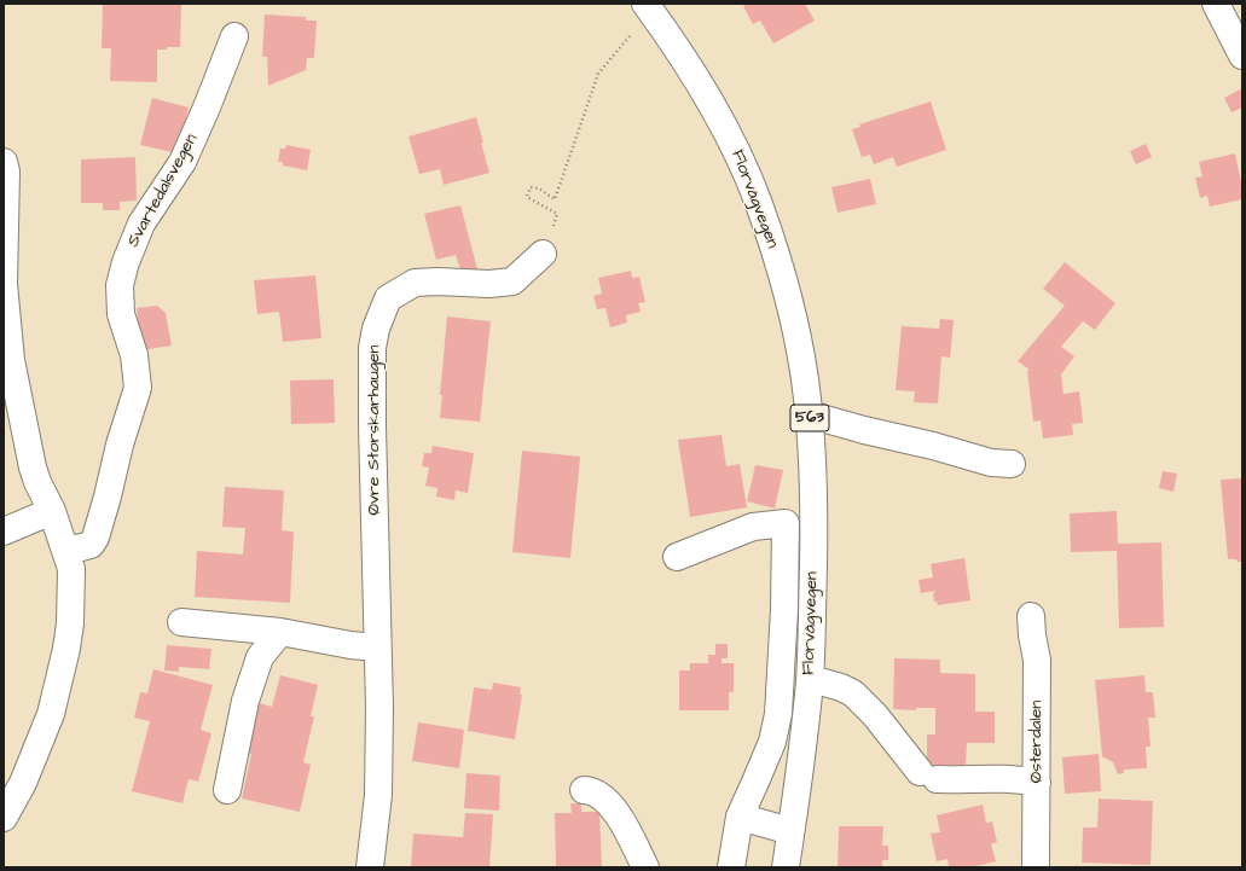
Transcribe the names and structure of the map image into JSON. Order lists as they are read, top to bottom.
{
  "streets": {
    "street": [
      "Svartedalsvegen",
      "Florvågvegen",
      "563",
      "Øvre Storskarhaugen",
      "Østerdalen"
    ]
  }
}
